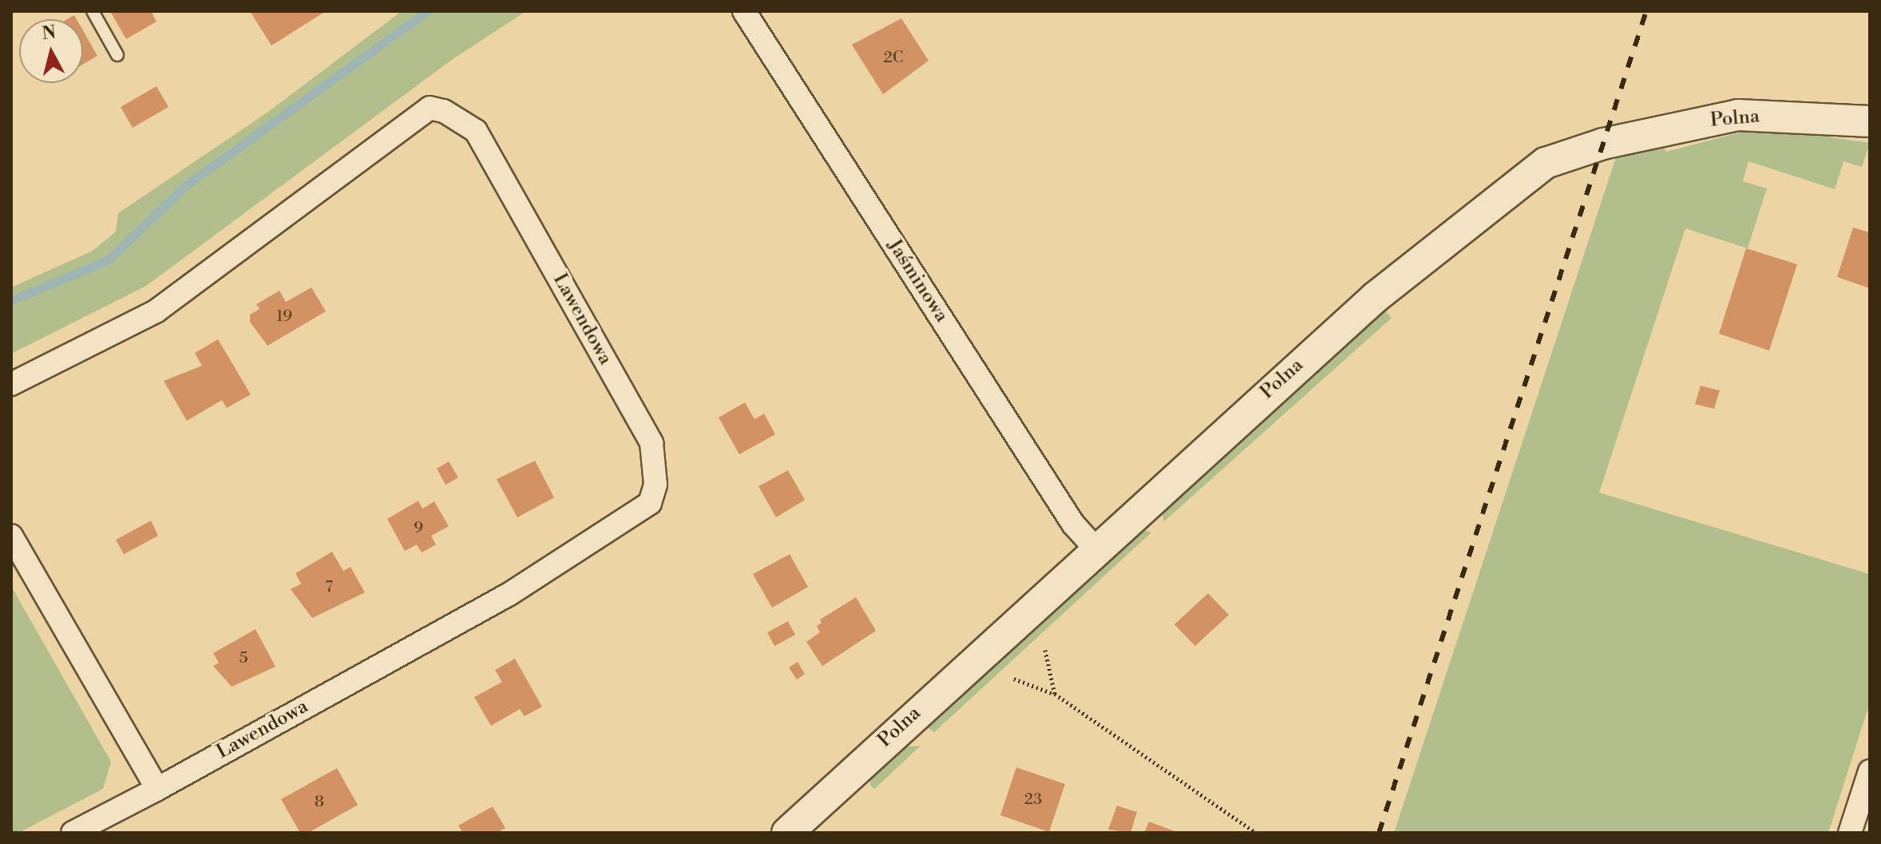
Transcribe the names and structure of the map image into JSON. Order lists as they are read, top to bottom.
{
  "streets": {
    "street": ["Polna", "Jaśminowa", "Lawendowa"]
  },
  "crossings": [
    ["Polna", "Jaśminowa"]
  ],
  "house_numbers": [
    "2C",
    "19",
    "9",
    "7",
    "5",
    "23",
    "8"
  ],
  "north": "top"
}
